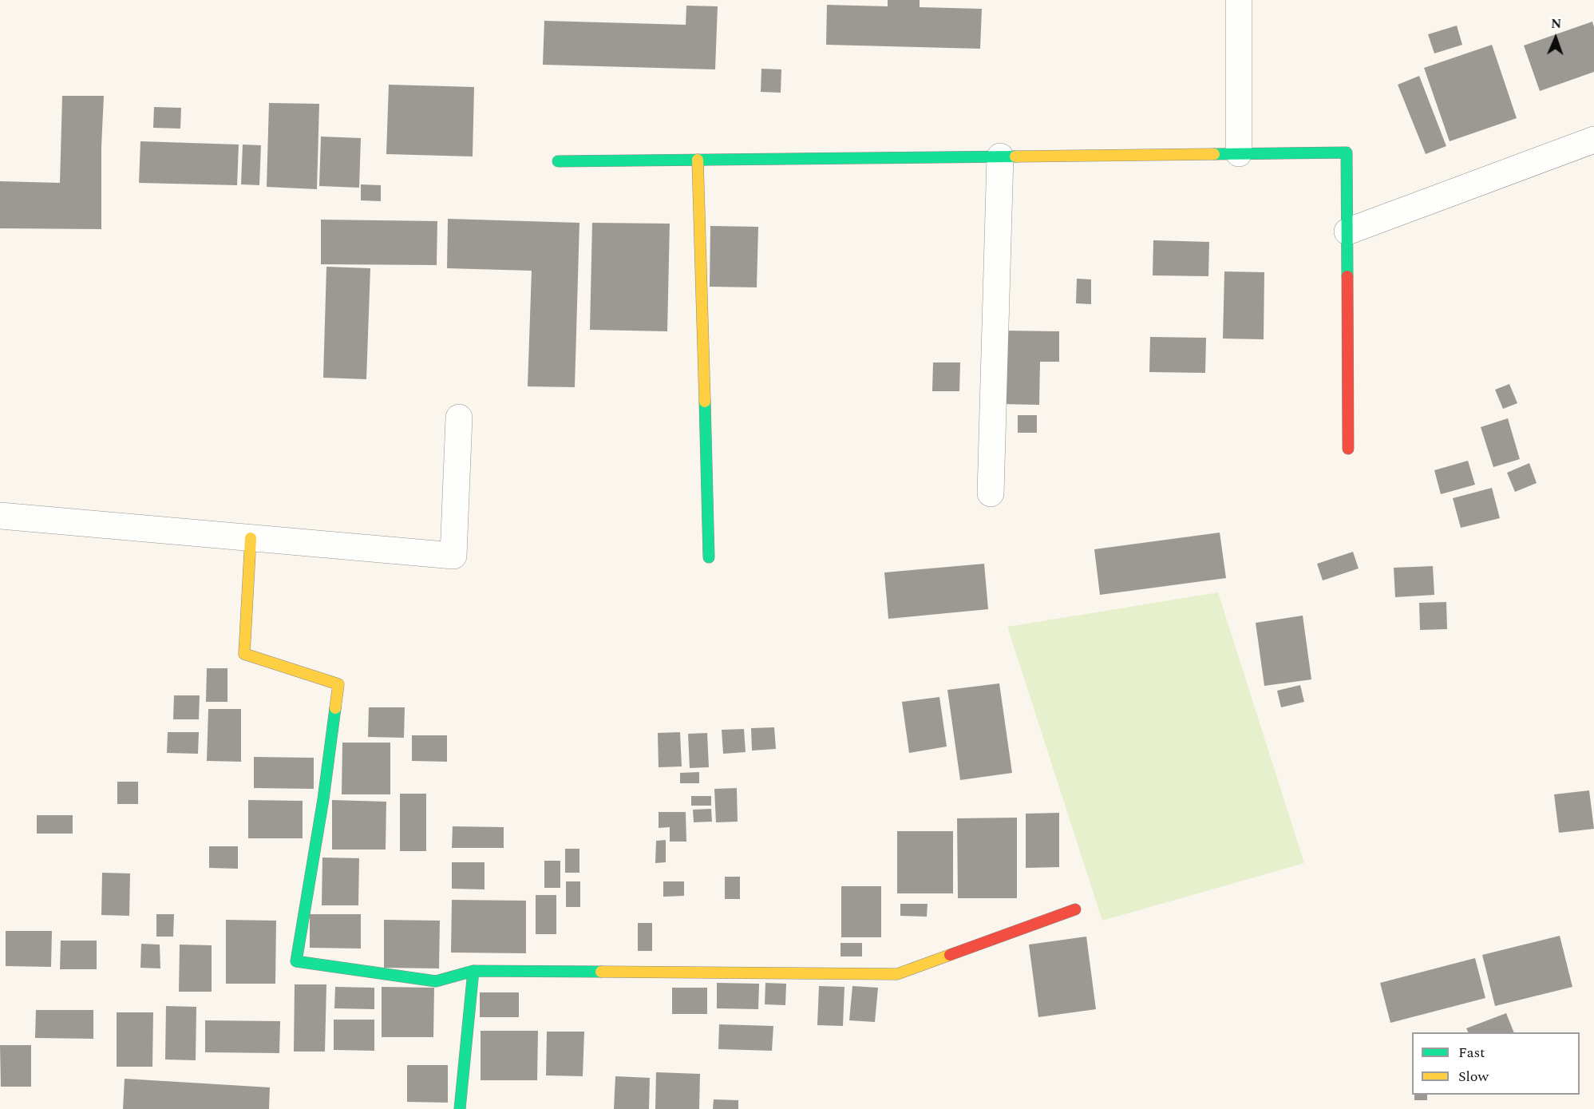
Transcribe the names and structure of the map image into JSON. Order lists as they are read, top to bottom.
{
  "legend": ["Fast", "Slow"],
  "north": "top"
}
